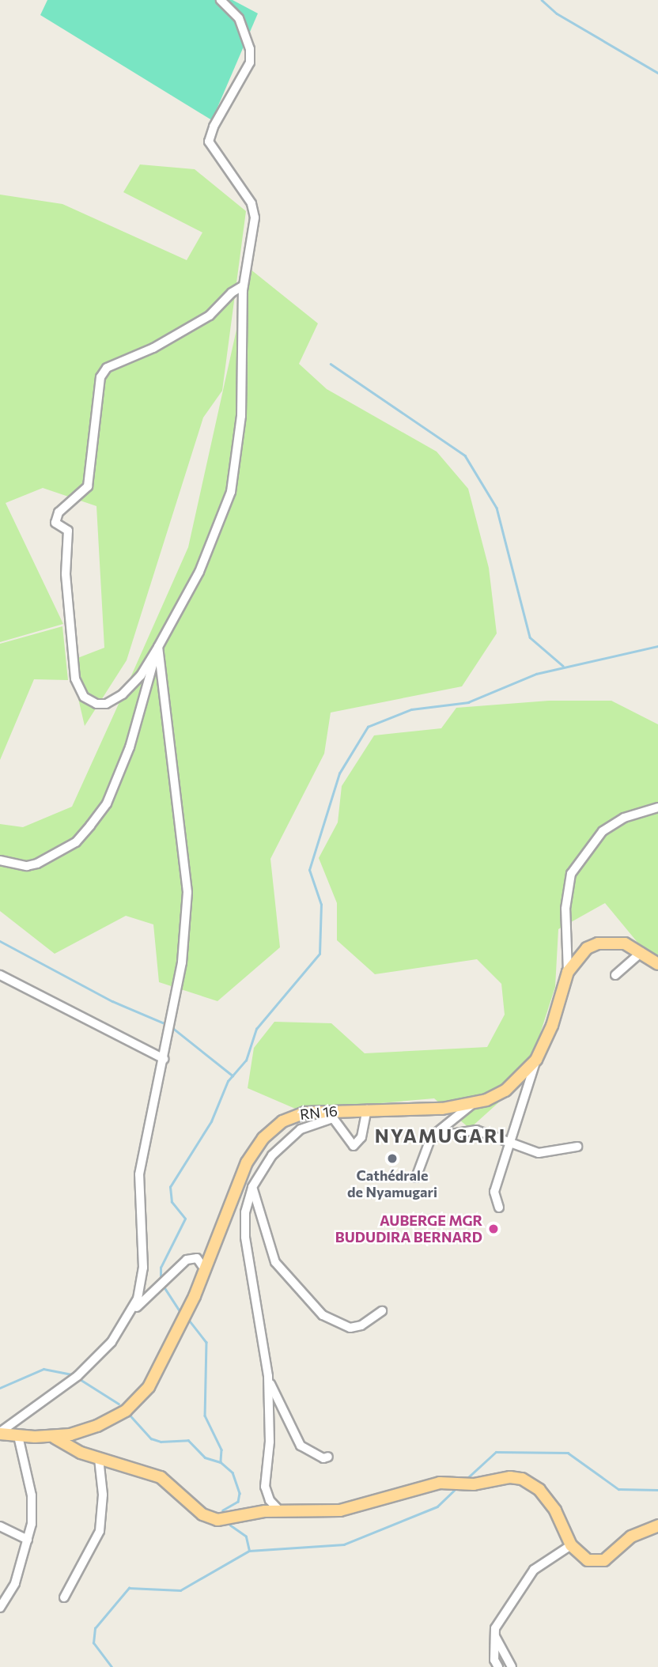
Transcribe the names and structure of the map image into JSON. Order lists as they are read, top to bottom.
{
  "streets": {
    "main road": ["RN 16"]
  },
  "districts": ["NYAMUGARI"],
  "places": ["Cathédrale de Nyamugari", "AUBERGE MGR BUDUDIRA BERNARD"]
}
